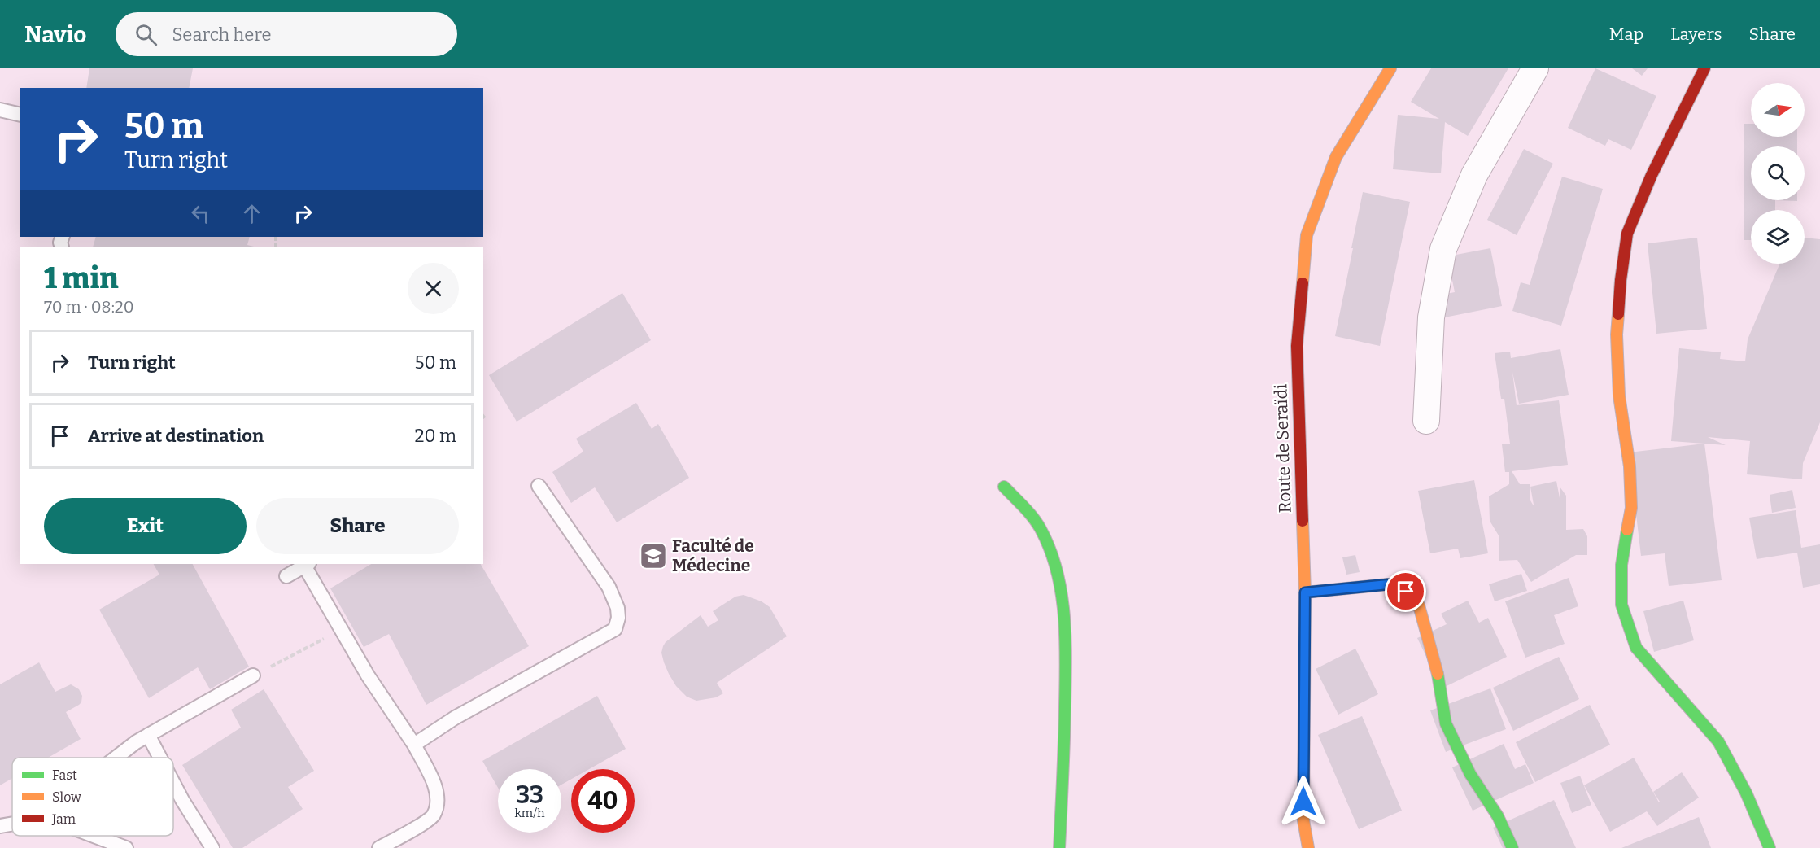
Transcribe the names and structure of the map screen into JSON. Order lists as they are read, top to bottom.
{
  "streets": {
    "street": ["Route de Seraïdi"]
  },
  "places": {
    "school or university": ["Faculté de Médecine"]
  },
  "legend": ["Fast", "Slow", "Jam"],
  "north": "right",
  "page": {
    "header": "Navio",
    "search": "Search here",
    "nav": ["Map", "Layers", "Share"],
    "turn": ["50 m", "Turn right"],
    "heading": ["1 min", "70 m · 08:20"],
    "list": [
      {
        "name": "Turn right",
        "value": "50 m"
      },
      {
        "name": "Arrive at destination",
        "value": "20 m"
      }
    ],
    "buttons": ["Exit", "Share"],
    "speed": "33 km/h",
    "limit": "40"
  }
}
